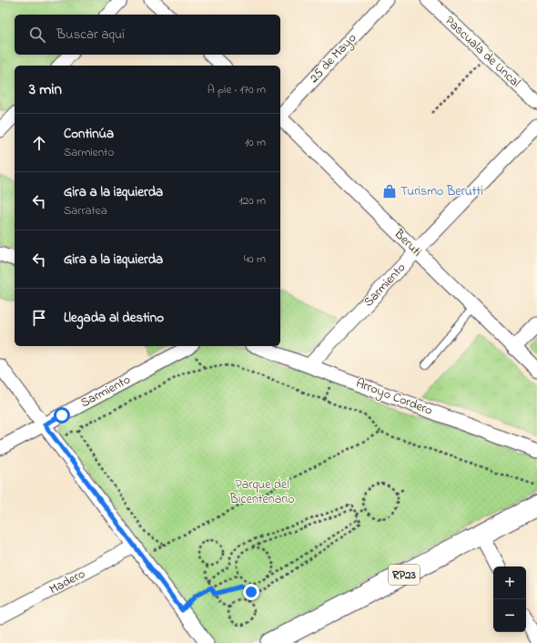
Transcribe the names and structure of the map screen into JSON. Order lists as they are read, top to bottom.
{
  "streets": {
    "main road": ["RP23"],
    "street": [
      "Pascuala de Uncal",
      "25 de Mayo",
      "Beruti",
      "Sarmiento",
      "Arroyo Cordero",
      "Madero"
    ]
  },
  "crossings": [
    ["Beruti", "Sarmiento"],
    ["Sarmiento", "Arroyo Cordero"]
  ],
  "parks": ["Parque del Bicentenario"],
  "places": {
    "shop": ["Turismo Berutti"]
  },
  "page": {
    "search": "Buscar aquí",
    "heading": ["3 min", "A pie · 170 m"],
    "list": [
      ["Continúa", "Sarmiento", "10 m"],
      ["Gira a la izquierda", "Sarratea", "120 m"],
      ["Gira a la izquierda", "40 m"],
      "Llegada al destino"
    ],
    "map_buttons": ["+", "−"]
  }
}
